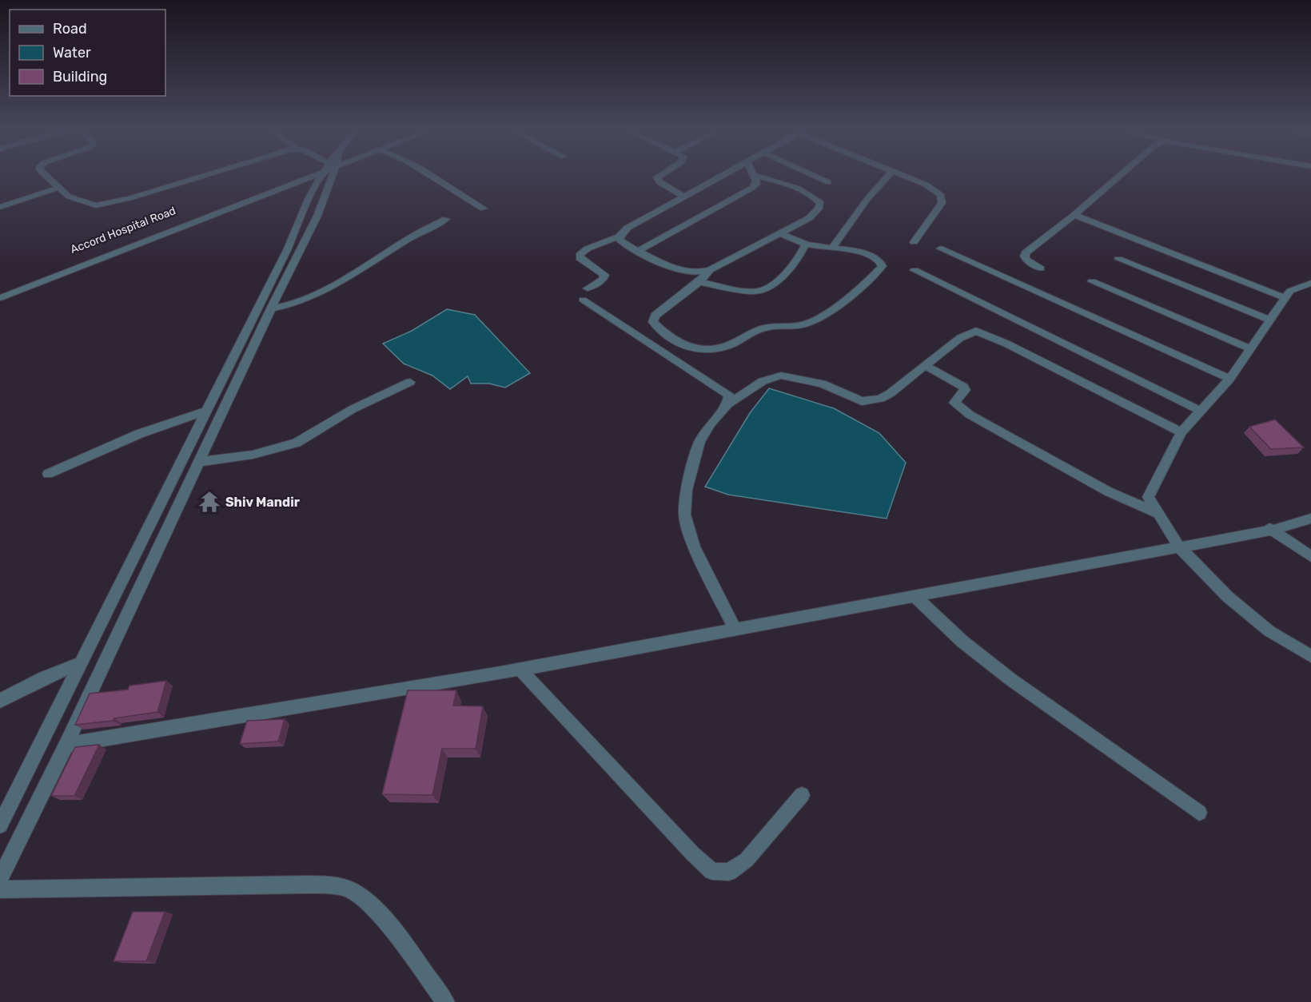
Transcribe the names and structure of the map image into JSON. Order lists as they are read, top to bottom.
{
  "streets": {
    "street": ["Accord Hospital Road"]
  },
  "places": {
    "temple": ["Shiv Mandir"]
  },
  "legend": ["Road", "Water", "Building"]
}
